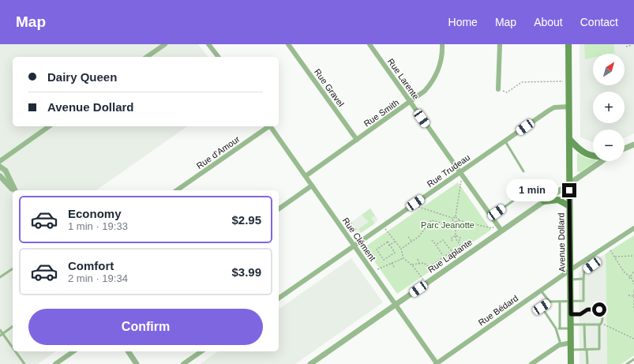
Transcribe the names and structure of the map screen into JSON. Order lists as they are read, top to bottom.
{
  "streets": {
    "main road": ["Avenue Dollard"],
    "street": [
      "Rue Larente",
      "Rue Gravel",
      "Rue Smith",
      "Rue d'Amour",
      "Rue Trudeau",
      "Rue Clément",
      "Rue Laplante",
      "Rue Bédard"
    ]
  },
  "crossings": [
    ["Rue Larente", "Rue Smith"],
    ["Rue Larente", "Rue Trudeau"],
    ["Rue Larente", "Rue Laplante"],
    ["Rue Gravel", "Rue Smith"],
    ["Rue Smith", "Rue Clément"],
    ["Rue Trudeau", "Rue Clément"],
    ["Rue Trudeau", "Avenue Dollard"],
    ["Rue Clément", "Rue Laplante"],
    ["Rue Clément", "Rue Bédard"],
    ["Avenue Dollard", "Rue Laplante"],
    ["Avenue Dollard", "Rue Bédard"]
  ],
  "parks": ["Parc Jeanotte"],
  "north": "top right",
  "page": {
    "header": "Map",
    "nav": [
      "Home",
      "Map",
      "About",
      "Contact"
    ],
    "map_buttons": ["+", "−"],
    "banner": ["Dairy Queen", "Avenue Dollard"],
    "bubble": "1 min",
    "list": [
      {
        "name": "Economy",
        "note": "1 min · 19:33",
        "value": "$2.95"
      },
      {
        "name": "Comfort",
        "note": "2 min · 19:34",
        "value": "$3.99"
      }
    ],
    "buttons": "Confirm"
  }
}
